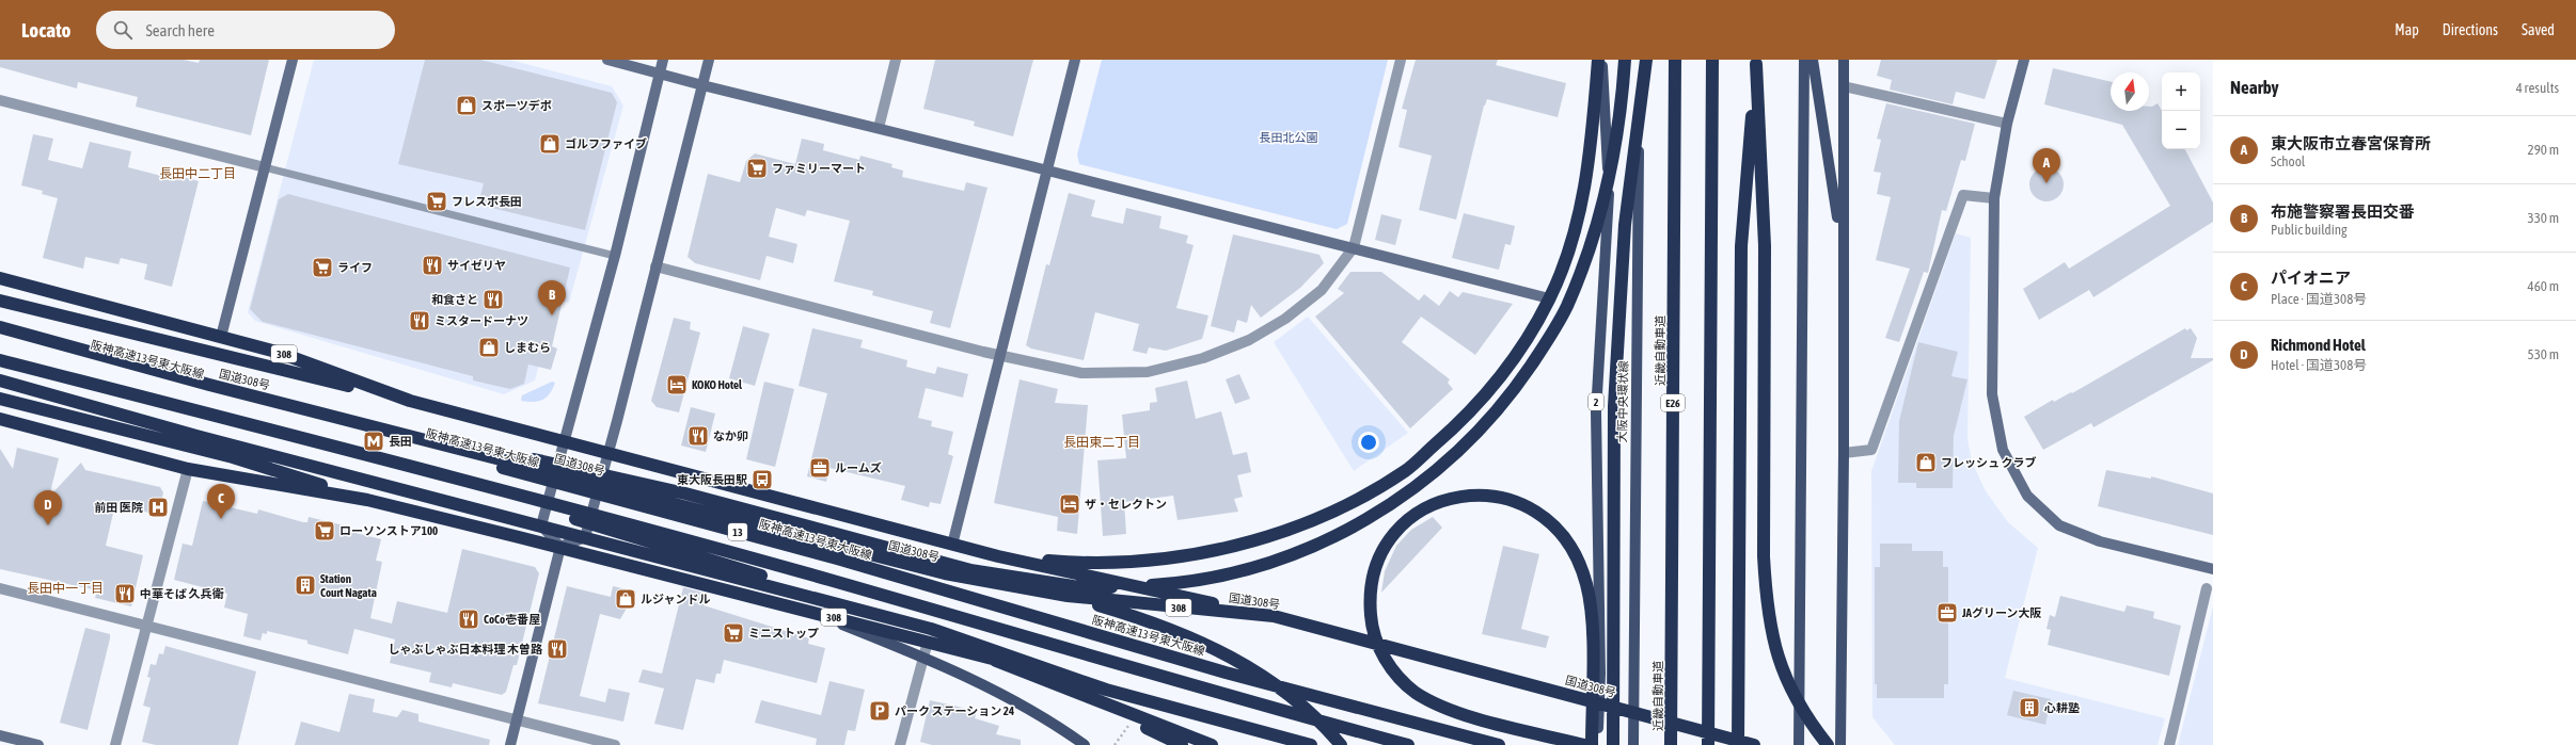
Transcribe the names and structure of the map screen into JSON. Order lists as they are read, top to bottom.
{
  "streets": {
    "highway": [
      "近畿自動車道",
      "308",
      "阪神高速13号東大阪線",
      "国道308号",
      "E26",
      "13"
    ],
    "main road": ["2", "大阪中央環状線"]
  },
  "crossings": [
    ["308", "国道308号"],
    ["国道308号", "2"]
  ],
  "districts": ["長田中二丁目", "長田東二丁目", "長田中一丁目"],
  "parks": ["長田北公園"],
  "places": {
    "shop": [
      "スポーツデポ",
      "ゴルフファイブ",
      "しまむら",
      "フレッシュ クラブ",
      "ルジャンドル"
    ],
    "supermarket": [
      "ファミリーマート",
      "フレスポ長田",
      "ライフ",
      "ローソンストア100",
      "ミニストップ"
    ],
    "restaurant": [
      "サイゼリヤ",
      "和食さと",
      "ミスタードーナツ",
      "なか卯",
      "中華そば 久兵衛",
      "CoCo壱番屋",
      "しゃぶしゃぶ日本料理 木曽路"
    ],
    "hotel": ["KOKO Hotel", "ザ・セレクトン"],
    "metro station": ["長田"],
    "office": ["ルームズ", "JAグリーン大阪"],
    "bus stop": ["東大阪長田駅"],
    "hospital": ["前田 医院"],
    "building": ["Station Court Nagata", "心耕塾"],
    "parking": ["パーク ステーション 24"]
  },
  "north": "top",
  "page": {
    "header": "Locato",
    "search": "Search here",
    "nav": ["Map", "Directions", "Saved"],
    "heading": ["Nearby", "4 results"],
    "map_buttons": ["+", "−"],
    "list": [
      {
        "mark": "A",
        "name": "東大阪市立春宮保育所",
        "note": "School",
        "value": "290 m"
      },
      {
        "mark": "B",
        "name": "布施警察署長田交番",
        "note": "Public building",
        "value": "330 m"
      },
      {
        "mark": "C",
        "name": "パイオニア",
        "note": "Place · 国道308号",
        "value": "460 m"
      },
      {
        "mark": "D",
        "name": "Richmond Hotel",
        "note": "Hotel · 国道308号",
        "value": "530 m"
      }
    ],
    "pins": [
      "A",
      "B",
      "C",
      "D"
    ]
  }
}
